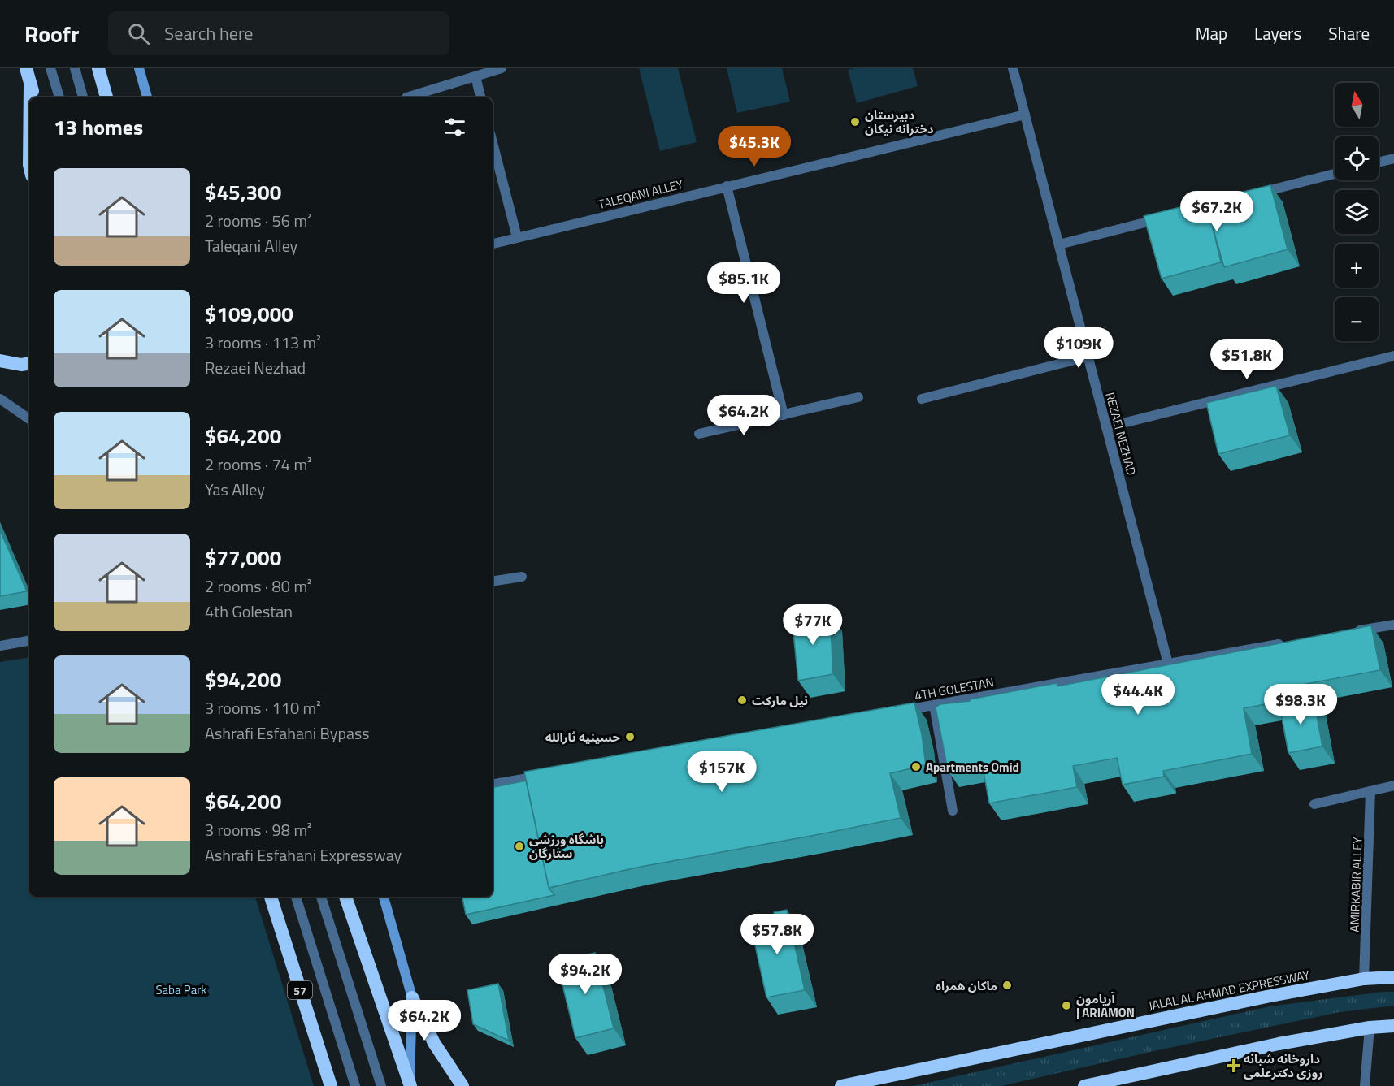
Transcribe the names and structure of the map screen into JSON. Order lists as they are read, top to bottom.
{
  "streets": {
    "highway": ["57", "JALAL AL AHMAD EXPRESSWAY"],
    "street": [
      "TALEQANI ALLEY",
      "REZAEI NEZHAD",
      "4TH GOLESTAN",
      "AMIRKABIR ALLEY"
    ]
  },
  "crossings": [
    ["TALEQANI ALLEY", "REZAEI NEZHAD"],
    ["REZAEI NEZHAD", "4TH GOLESTAN"],
    ["AMIRKABIR ALLEY", "JALAL AL AHMAD EXPRESSWAY"]
  ],
  "parks": ["Saba Park"],
  "places": {
    "other": [
      "دبیرستان دخترانه نیکان",
      "نیل مارکت",
      "حسینیه ثارالله",
      "Apartments Omid",
      "باشگاه ورزشی ستارگان",
      "ماکان همراه",
      "آریامون | ARIAMON"
    ],
    "health": ["داروخانه شبانه روزی دکترعلمی"]
  },
  "north": "top",
  "page": {
    "header": "Roofr",
    "search": "Search here",
    "nav": ["Map", "Layers", "Share"],
    "map_buttons": ["+", "−"],
    "heading": "13 homes",
    "price": [
      "$45.3K",
      "$67.2K",
      "$85.1K",
      "$109K",
      "$51.8K",
      "$64.2K",
      "$77K",
      "$44.4K",
      "$98.3K",
      "$157K",
      "$57.8K",
      "$94.2K",
      "$64.2K"
    ],
    "list": [
      {
        "name": "$45,300",
        "note": "2 rooms · 56 m² · Taleqani Alley"
      },
      {
        "name": "$109,000",
        "note": "3 rooms · 113 m² · Rezaei Nezhad"
      },
      {
        "name": "$64,200",
        "note": "2 rooms · 74 m² · Yas Alley"
      },
      {
        "name": "$77,000",
        "note": "2 rooms · 80 m² · 4th Golestan"
      },
      {
        "name": "$94,200",
        "note": "3 rooms · 110 m² · Ashrafi Esfahani Bypass"
      },
      {
        "name": "$64,200",
        "note": "3 rooms · 98 m² · Ashrafi Esfahani Expressway"
      }
    ]
  }
}
